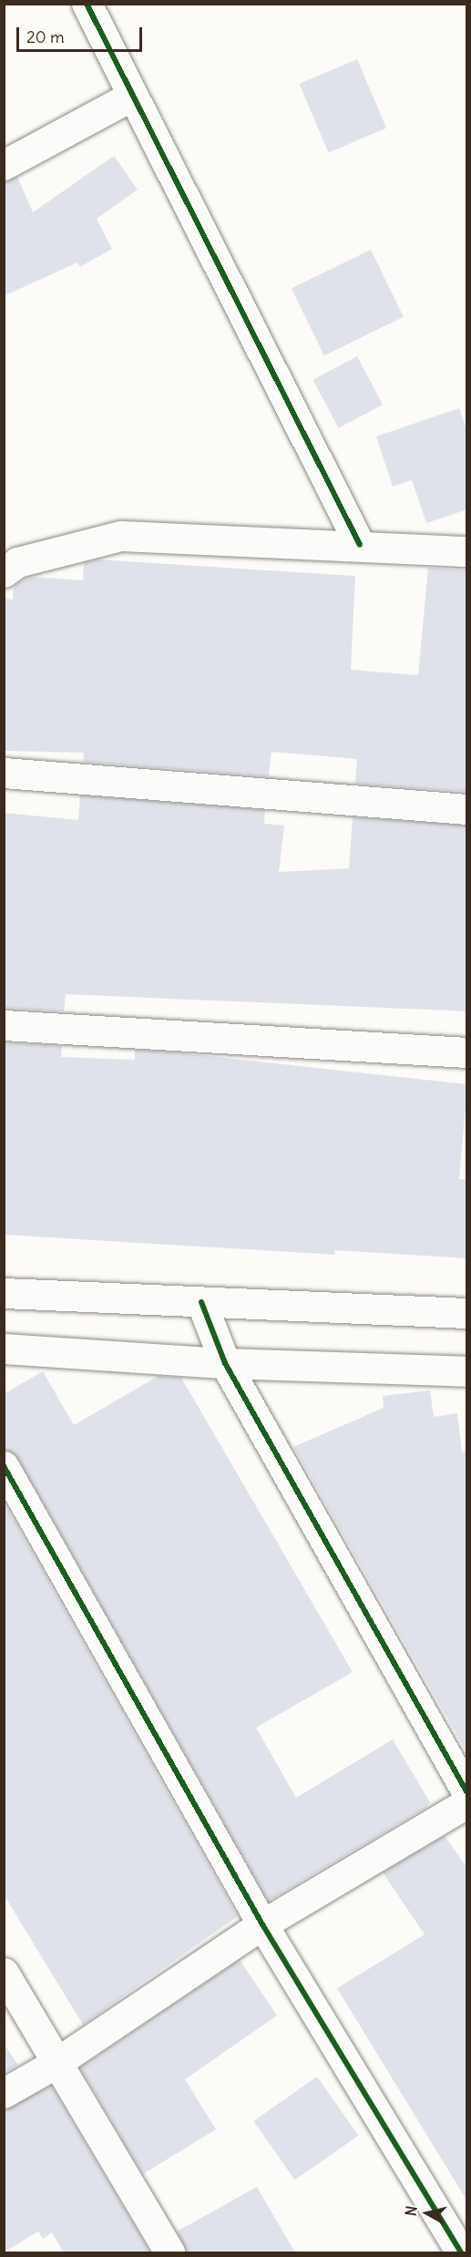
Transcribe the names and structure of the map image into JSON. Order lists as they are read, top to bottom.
{
  "scale_bar": "20 m",
  "north": "left"
}
